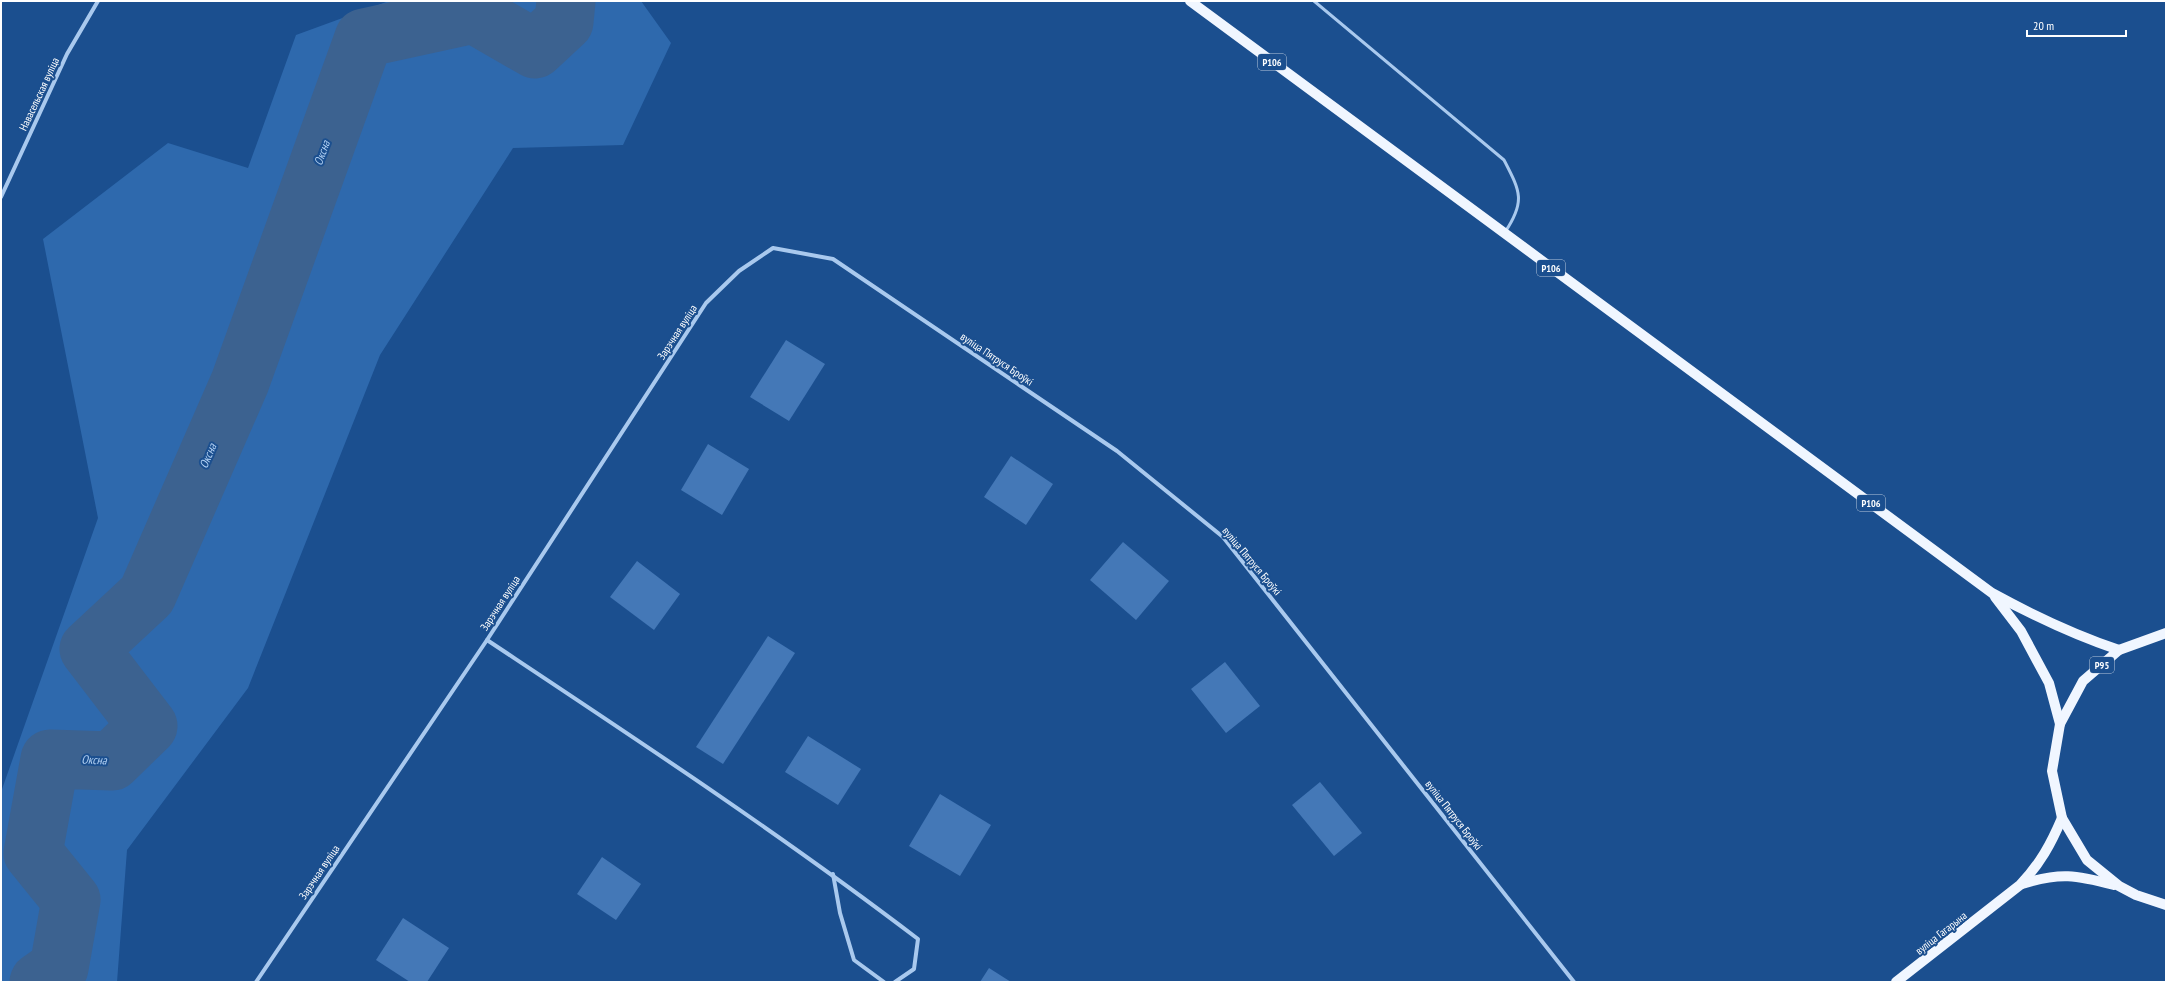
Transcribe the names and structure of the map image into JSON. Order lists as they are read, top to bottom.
{
  "streets": {
    "main road": ["Р106", "Р95", "вуліца Гагарына"],
    "street": ["Навасельская вуліца", "Зарэчная вуліца", "вуліца Пятруся Броўкі"]
  },
  "crossings": [
    ["Р106", "Р95"],
    ["Зарэчная вуліца", "вуліца Пятруся Броўкі"],
    ["Р95", "вуліца Гагарына"]
  ],
  "water": ["Оксна"],
  "scale_bar": "20 m"
}
